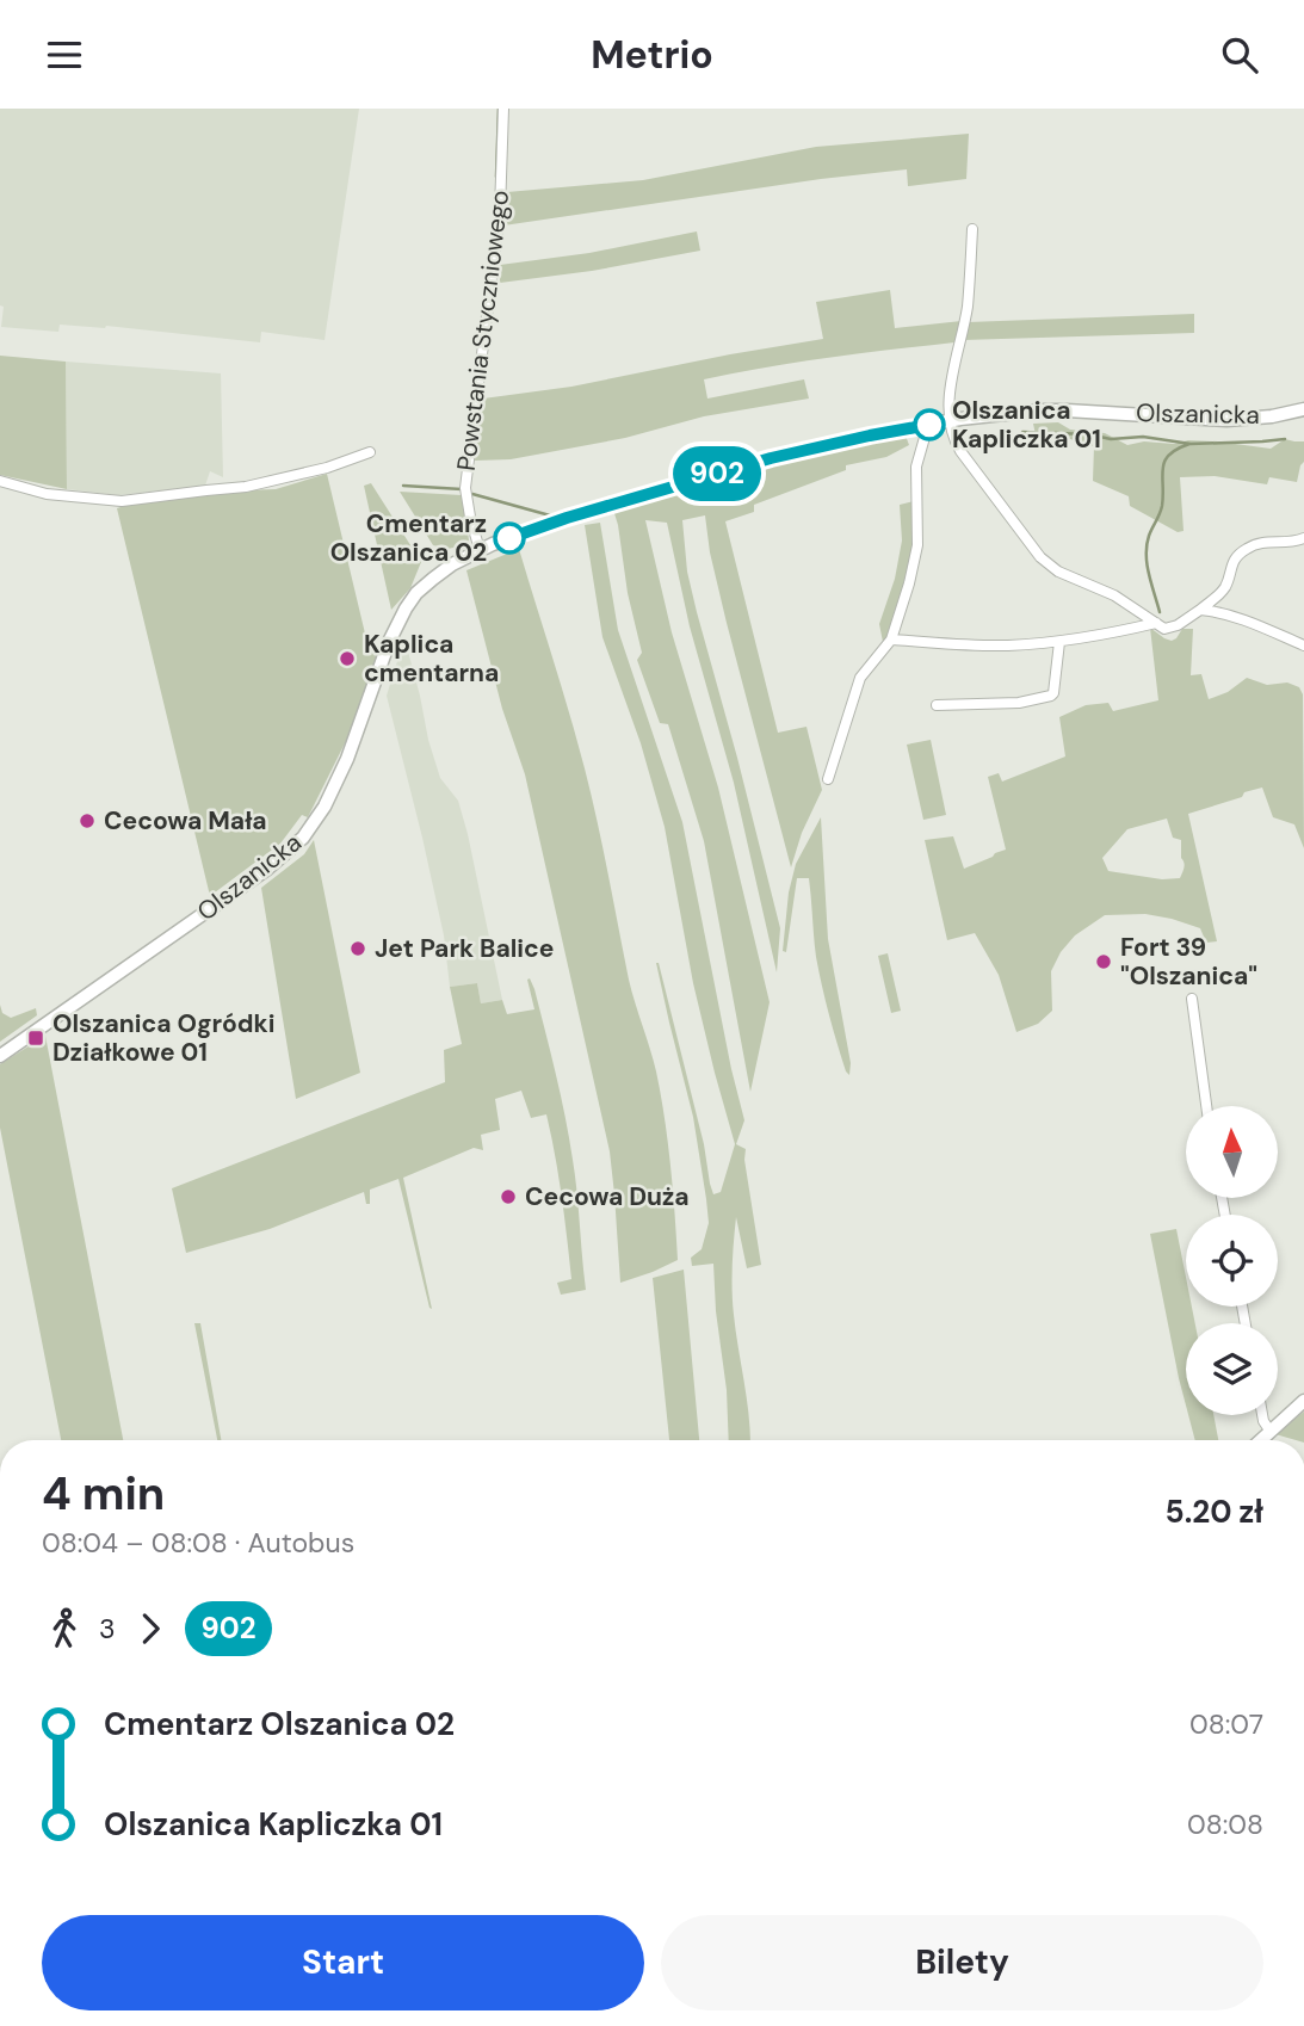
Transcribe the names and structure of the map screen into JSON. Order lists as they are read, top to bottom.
{
  "streets": {
    "street": ["Powstania Styczniowego", "Olszanicka"]
  },
  "crossings": [
    ["Powstania Styczniowego", "Olszanicka"]
  ],
  "places": {
    "other": [
      "Olszanica Kapliczka 01",
      "Cmentarz Olszanica 02",
      "Kaplica cmentarna",
      "Cecowa Mała",
      "Jet Park Balice",
      "Fort 39 \"Olszanica\"",
      "Cecowa Duża"
    ],
    "transit": ["Olszanica Ogródki Działkowe 01"]
  },
  "lines": ["bus line 902"],
  "north": "top",
  "page": {
    "header": "Metrio",
    "on_map": "902",
    "heading": ["4 min", "08:04 – 08:08 · Autobus", "5.20 zł"],
    "legs": ["3", "902"],
    "list": [
      {
        "name": "Cmentarz Olszanica 02",
        "value": "08:07"
      },
      {
        "name": "Olszanica Kapliczka 01",
        "value": "08:08"
      }
    ],
    "buttons": ["Start", "Bilety"]
  }
}
